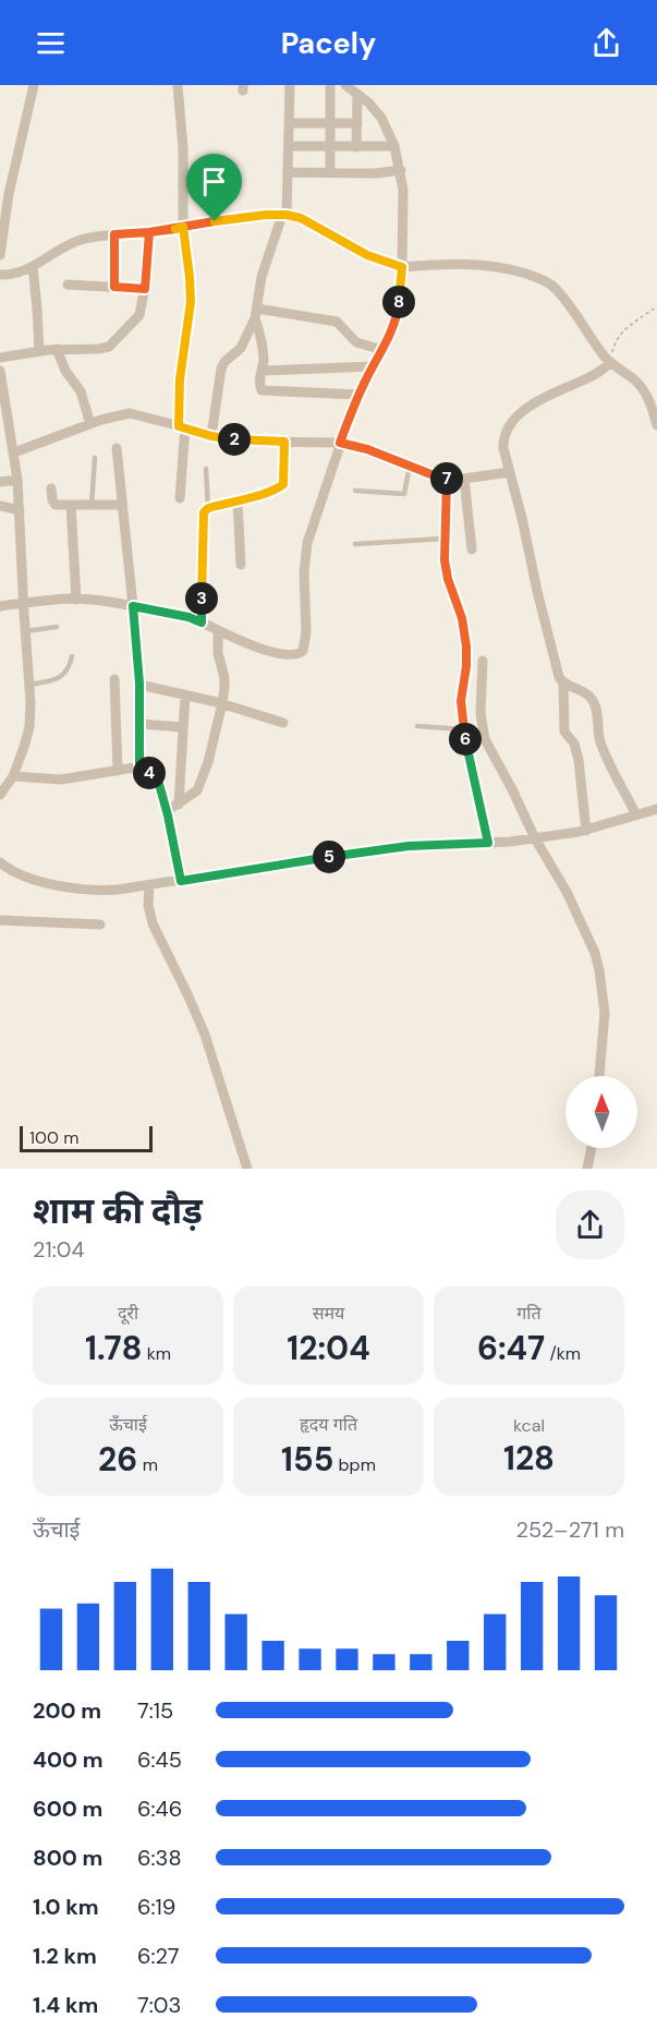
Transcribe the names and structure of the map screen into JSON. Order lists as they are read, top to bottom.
{
  "scale_bar": "100 m",
  "north": "top",
  "page": {
    "header": "Pacely",
    "pins": [
      "8",
      "2",
      "7",
      "3",
      "6",
      "4",
      "5"
    ],
    "scale": "100 m",
    "heading": ["शाम की दौड़", "21:04"],
    "stats": [
      ["दूरी", "1.78 km"],
      ["समय", "12:04"],
      ["गति", "6:47 /km"],
      ["ऊँचाई", "26 m"],
      ["हृदय गति", "155 bpm"],
      ["kcal", "128"]
    ],
    "chart": ["ऊँचाई", "252–271 m"],
    "list": [
      {
        "name": "200 m",
        "note": "7:15"
      },
      {
        "name": "400 m",
        "note": "6:45"
      },
      {
        "name": "600 m",
        "note": "6:46"
      },
      {
        "name": "800 m",
        "note": "6:38"
      },
      {
        "name": "1.0 km",
        "note": "6:19"
      },
      {
        "name": "1.2 km",
        "note": "6:27"
      },
      {
        "name": "1.4 km",
        "note": "7:03"
      }
    ]
  }
}
